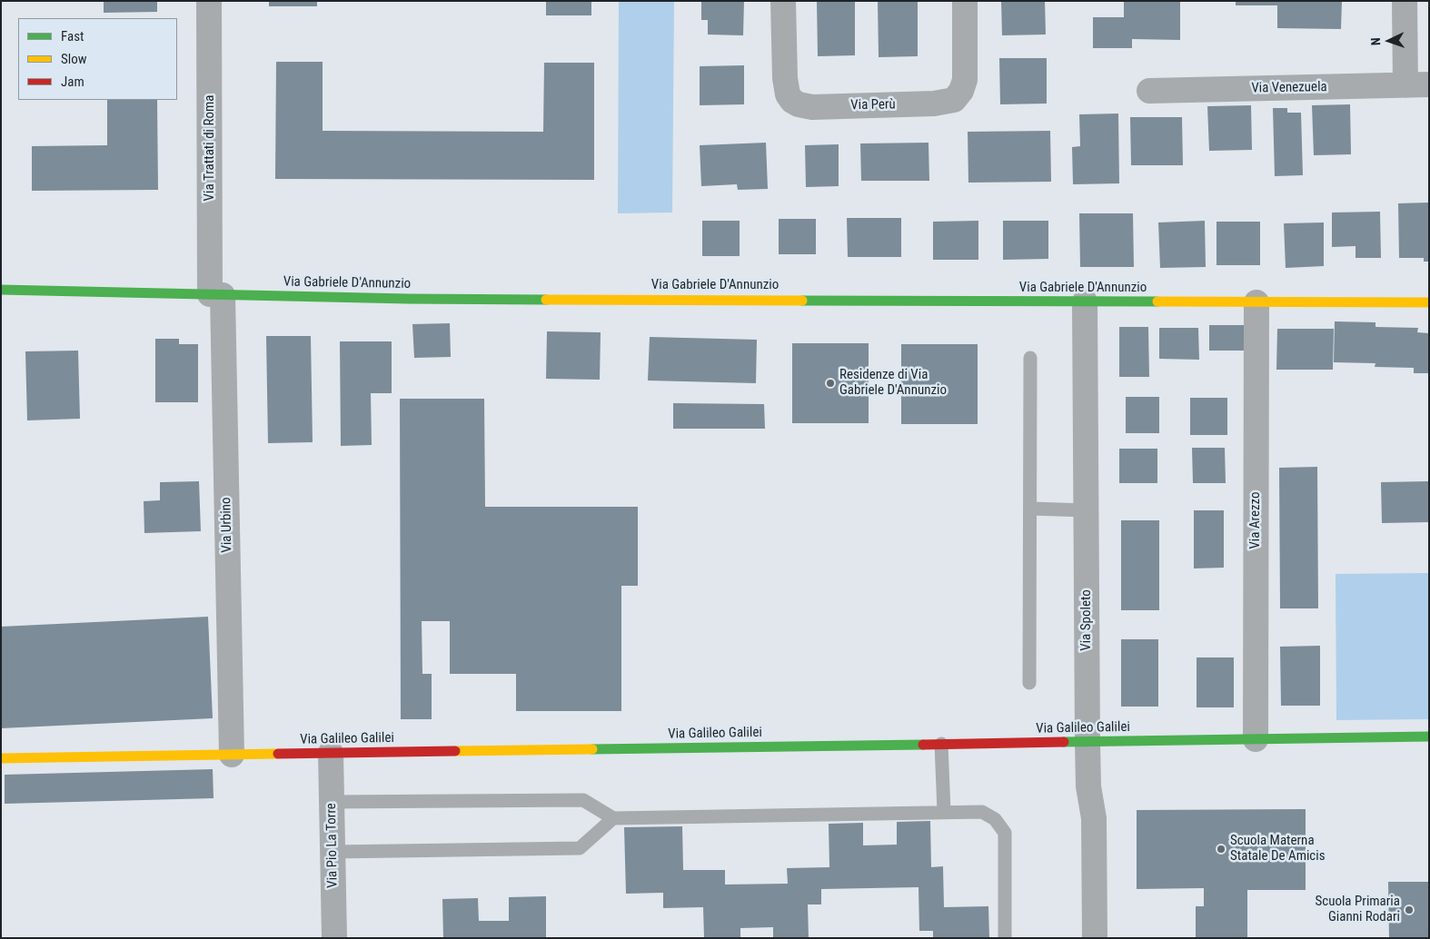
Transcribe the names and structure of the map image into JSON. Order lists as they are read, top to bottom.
{
  "streets": {
    "street": [
      "Via Venezuela",
      "Via Perù",
      "Via Trattati di Roma",
      "Via Gabriele D'Annunzio",
      "Via Arezzo",
      "Via Urbino",
      "Via Spoleto",
      "Via Galileo Galilei",
      "Via Pio La Torre"
    ]
  },
  "crossings": [
    ["Via Trattati di Roma", "Via Gabriele D'Annunzio"],
    ["Via Trattati di Roma", "Via Urbino"],
    ["Via Gabriele D'Annunzio", "Via Arezzo"],
    ["Via Gabriele D'Annunzio", "Via Urbino"],
    ["Via Gabriele D'Annunzio", "Via Spoleto"],
    ["Via Arezzo", "Via Galileo Galilei"],
    ["Via Urbino", "Via Galileo Galilei"],
    ["Via Spoleto", "Via Galileo Galilei"],
    ["Via Galileo Galilei", "Via Pio La Torre"]
  ],
  "places": ["Residenze di Via Gabriele D'Annunzio", "Scuola Materna Statale De Amicis", "Scuola Primaria Gianni Rodari"],
  "legend": ["Fast", "Slow", "Jam"],
  "north": "left"
}
